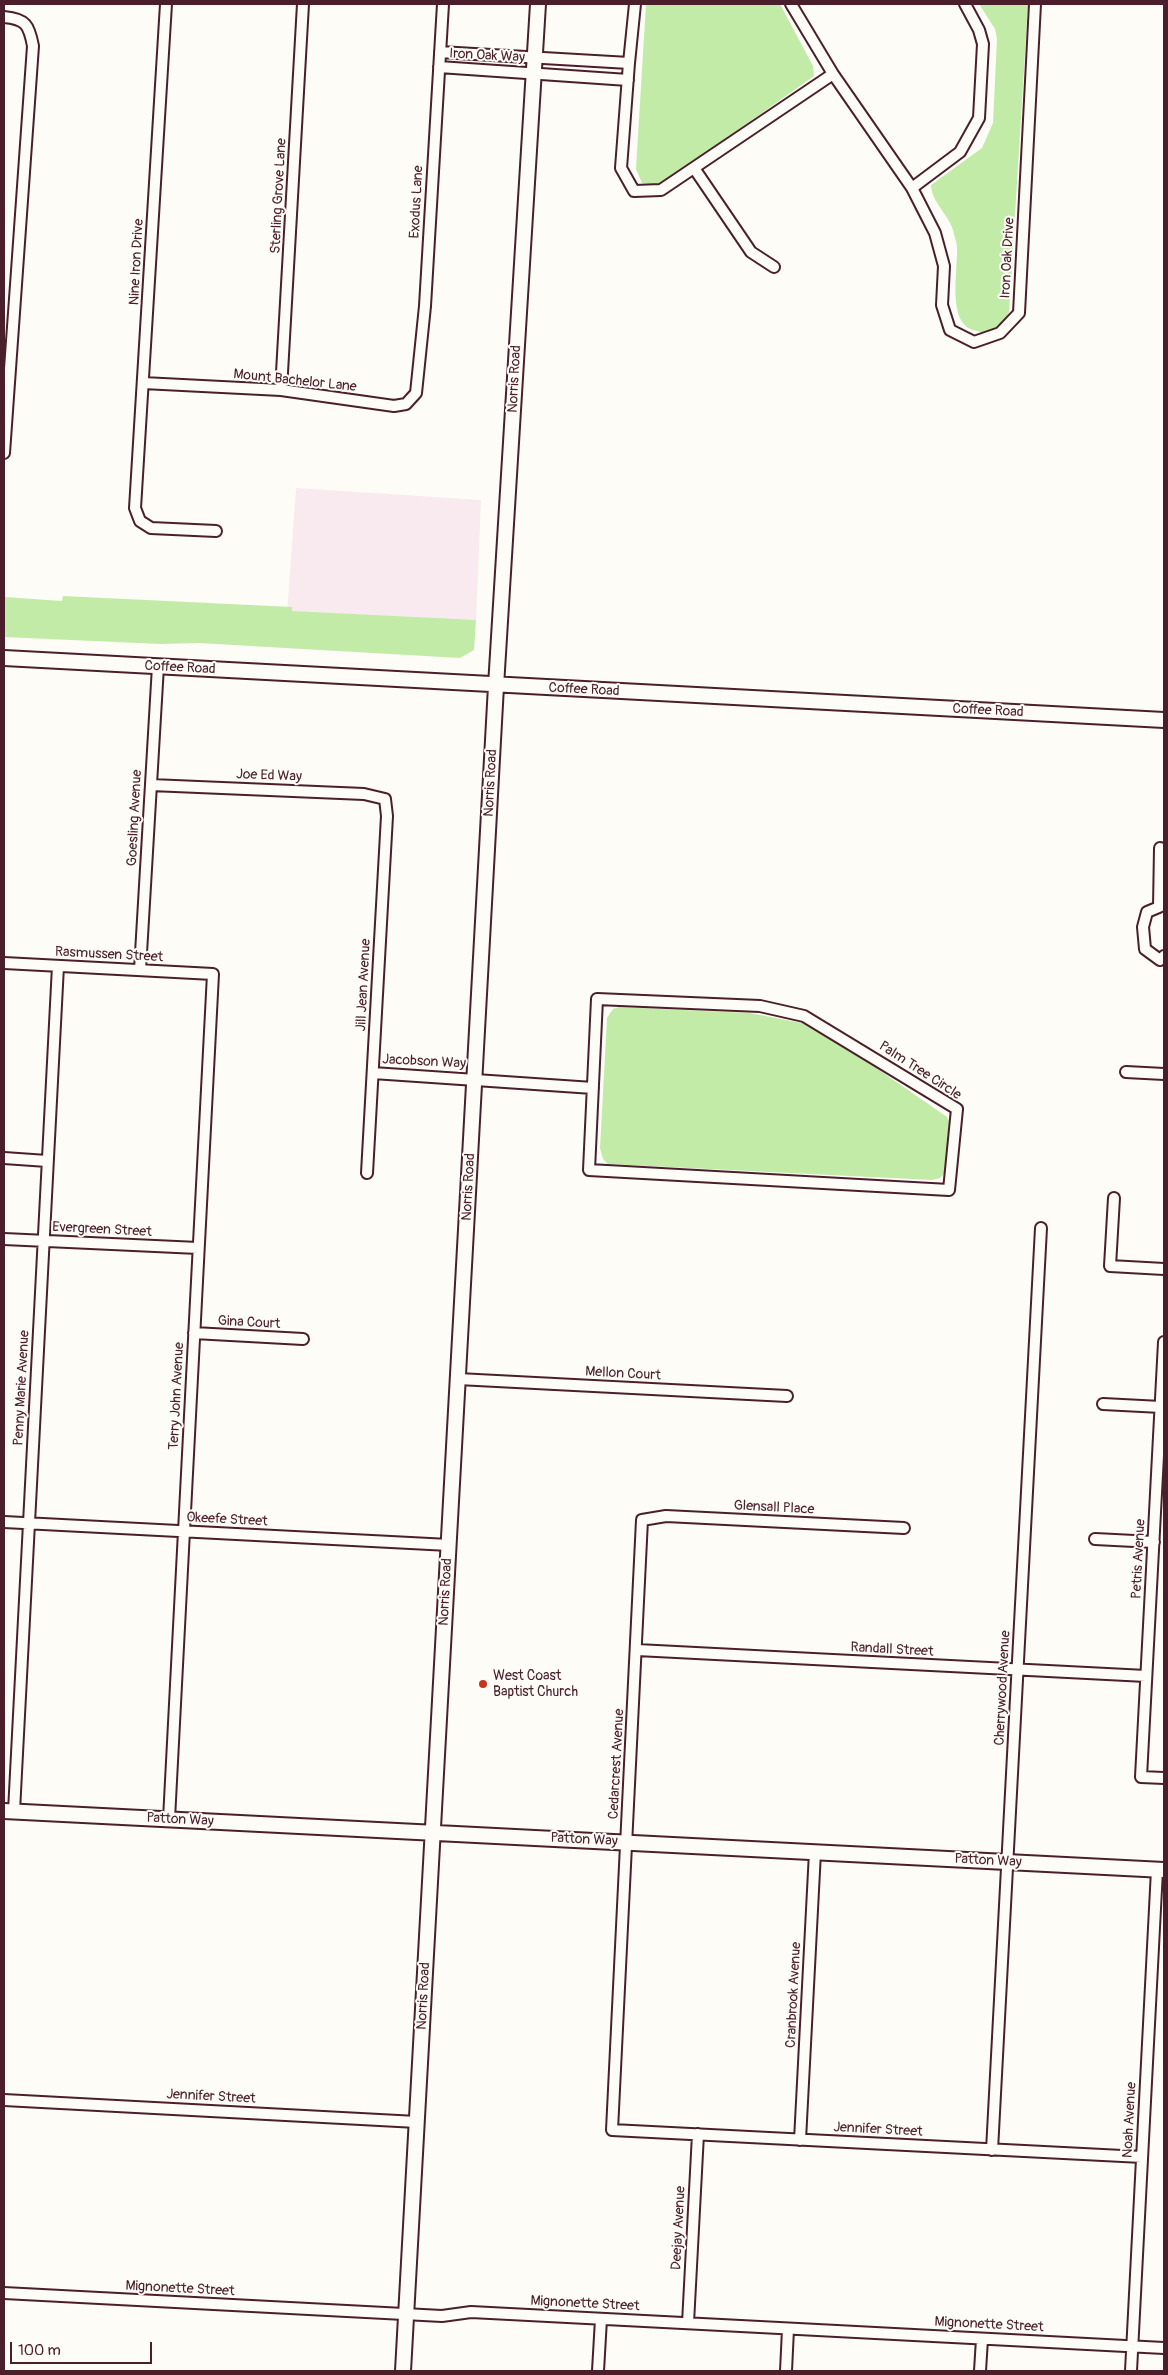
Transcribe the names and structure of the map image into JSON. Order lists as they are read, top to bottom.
{
  "streets": {
    "street": [
      "Iron Oak Way",
      "Sterling Grove Lane",
      "Exodus Lane",
      "Iron Oak Drive",
      "Nine Iron Drive",
      "Norris Road",
      "Mount Bachelor Lane",
      "Coffee Road",
      "Joe Ed Way",
      "Goesling Avenue",
      "Rasmussen Street",
      "Jill Jean Avenue",
      "Jacobson Way",
      "Palm Tree Circle",
      "Evergreen Street",
      "Gina Court",
      "Mellon Court",
      "Penny Marie Avenue",
      "Terry John Avenue",
      "Glensall Place",
      "Okeefe Street",
      "Petris Avenue",
      "Randall Street",
      "Cherrywood Avenue",
      "Cedarcrest Avenue",
      "Patton Way",
      "Cranbrook Avenue",
      "Jennifer Street",
      "Noah Avenue",
      "Deejay Avenue",
      "Mignonette Street"
    ]
  },
  "crossings": [
    ["Iron Oak Way", "Exodus Lane"],
    ["Iron Oak Way", "Norris Road"],
    ["Sterling Grove Lane", "Mount Bachelor Lane"],
    ["Exodus Lane", "Mount Bachelor Lane"],
    ["Nine Iron Drive", "Mount Bachelor Lane"],
    ["Norris Road", "Coffee Road"],
    ["Norris Road", "Jacobson Way"],
    ["Norris Road", "Mellon Court"],
    ["Norris Road", "Okeefe Street"],
    ["Norris Road", "Patton Way"],
    ["Norris Road", "Jennifer Street"],
    ["Norris Road", "Mignonette Street"],
    ["Coffee Road", "Goesling Avenue"],
    ["Joe Ed Way", "Goesling Avenue"],
    ["Joe Ed Way", "Jill Jean Avenue"],
    ["Goesling Avenue", "Rasmussen Street"],
    ["Rasmussen Street", "Penny Marie Avenue"],
    ["Rasmussen Street", "Terry John Avenue"],
    ["Jill Jean Avenue", "Jacobson Way"],
    ["Evergreen Street", "Penny Marie Avenue"],
    ["Evergreen Street", "Terry John Avenue"],
    ["Gina Court", "Terry John Avenue"],
    ["Penny Marie Avenue", "Okeefe Street"],
    ["Penny Marie Avenue", "Patton Way"],
    ["Terry John Avenue", "Okeefe Street"],
    ["Terry John Avenue", "Patton Way"],
    ["Glensall Place", "Cedarcrest Avenue"],
    ["Petris Avenue", "Randall Street"],
    ["Randall Street", "Cherrywood Avenue"],
    ["Randall Street", "Cedarcrest Avenue"],
    ["Cherrywood Avenue", "Patton Way"],
    ["Cherrywood Avenue", "Jennifer Street"],
    ["Cedarcrest Avenue", "Patton Way"],
    ["Cedarcrest Avenue", "Jennifer Street"],
    ["Patton Way", "Cranbrook Avenue"],
    ["Patton Way", "Noah Avenue"],
    ["Cranbrook Avenue", "Jennifer Street"],
    ["Jennifer Street", "Noah Avenue"],
    ["Jennifer Street", "Deejay Avenue"],
    ["Noah Avenue", "Mignonette Street"],
    ["Deejay Avenue", "Mignonette Street"]
  ],
  "places": ["West Coast Baptist Church"],
  "scale_bar": "100 m"
}
